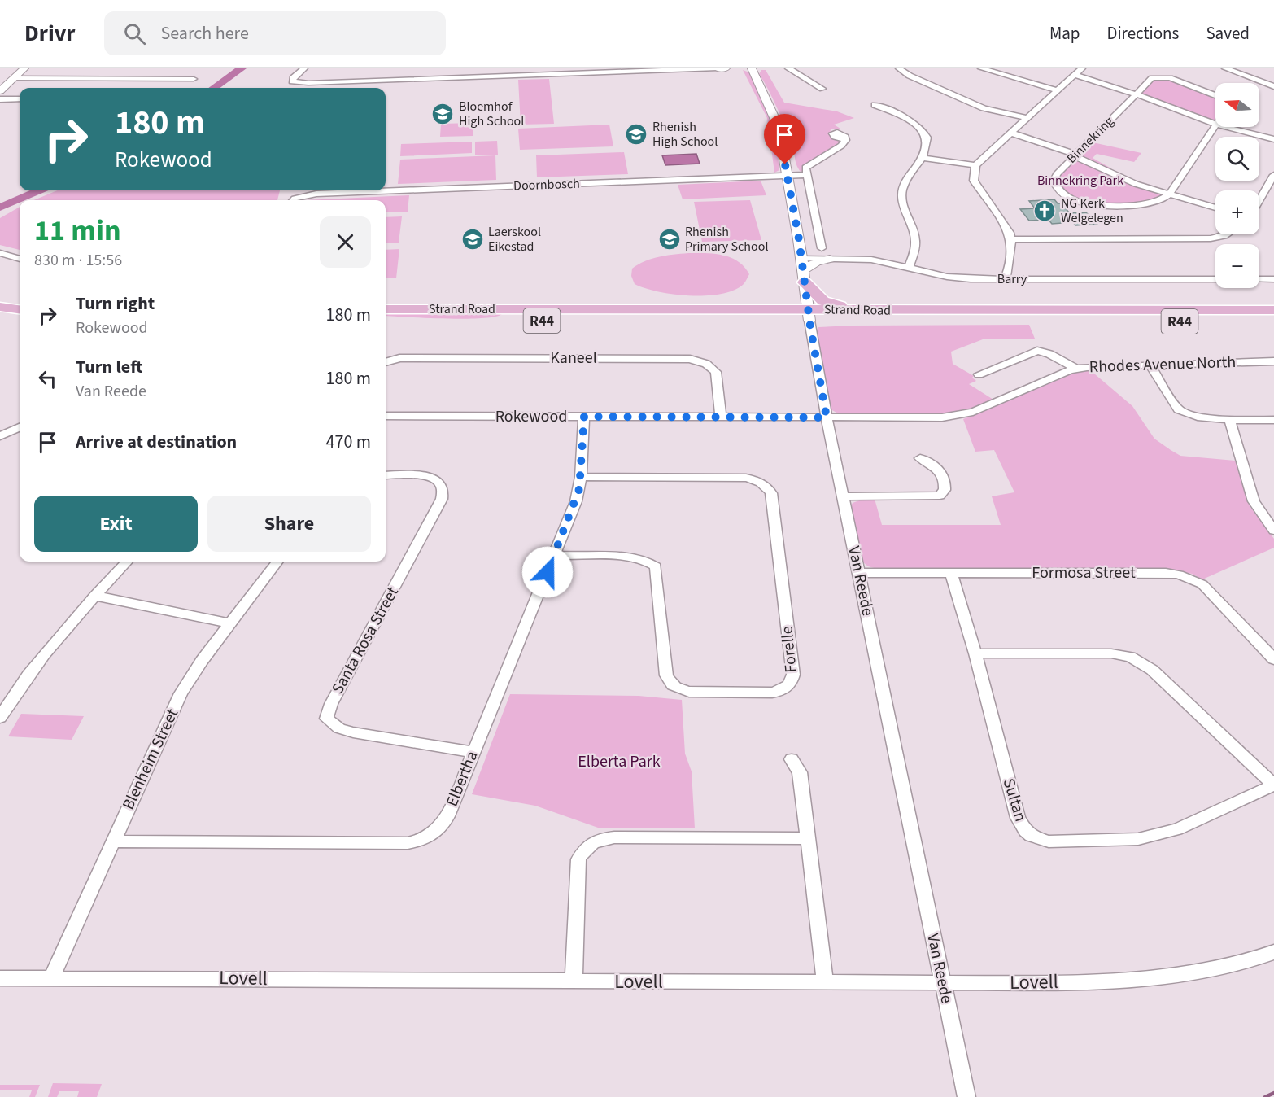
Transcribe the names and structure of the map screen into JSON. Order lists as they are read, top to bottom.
{
  "streets": {
    "main road": ["Strand Road", "R44"],
    "street": [
      "Binnekring",
      "Doornbosch",
      "Barry",
      "Kaneel",
      "Rhodes Avenue North",
      "Rokewood",
      "Formosa Street",
      "Van Reede",
      "Santa Rosa Street",
      "Forelle",
      "Blenheim Street",
      "Elbertha",
      "Sultan",
      "Lovell"
    ]
  },
  "crossings": [
    ["Doornbosch", "Van Reede"],
    ["Strand Road", "Van Reede"],
    ["Kaneel", "Rokewood"],
    ["Rhodes Avenue North", "Rokewood"],
    ["Rhodes Avenue North", "Van Reede"],
    ["Rokewood", "Van Reede"],
    ["Rokewood", "Elbertha"],
    ["Formosa Street", "Van Reede"],
    ["Formosa Street", "Sultan"],
    ["Van Reede", "Lovell"],
    ["Santa Rosa Street", "Elbertha"],
    ["Forelle", "Elbertha"],
    ["Blenheim Street", "Elbertha"],
    ["Blenheim Street", "Lovell"]
  ],
  "parks": ["Binnekring Park", "Elberta Park"],
  "places": {
    "school or university": [
      "Bloemhof High School",
      "Rhenish High School",
      "Laerskool Eikestad",
      "Rhenish Primary School"
    ],
    "church": ["NG Kerk Welgelegen"]
  },
  "north": "left",
  "page": {
    "header": "Drivr",
    "search": "Search here",
    "nav": ["Map", "Directions", "Saved"],
    "map_buttons": ["+", "−"],
    "turn": ["180 m", "Rokewood"],
    "heading": ["11 min", "830 m · 15:56"],
    "list": [
      {
        "name": "Turn right",
        "note": "Rokewood",
        "value": "180 m"
      },
      {
        "name": "Turn left",
        "note": "Van Reede",
        "value": "180 m"
      },
      {
        "name": "Arrive at destination",
        "value": "470 m"
      }
    ],
    "buttons": ["Exit", "Share"]
  }
}
